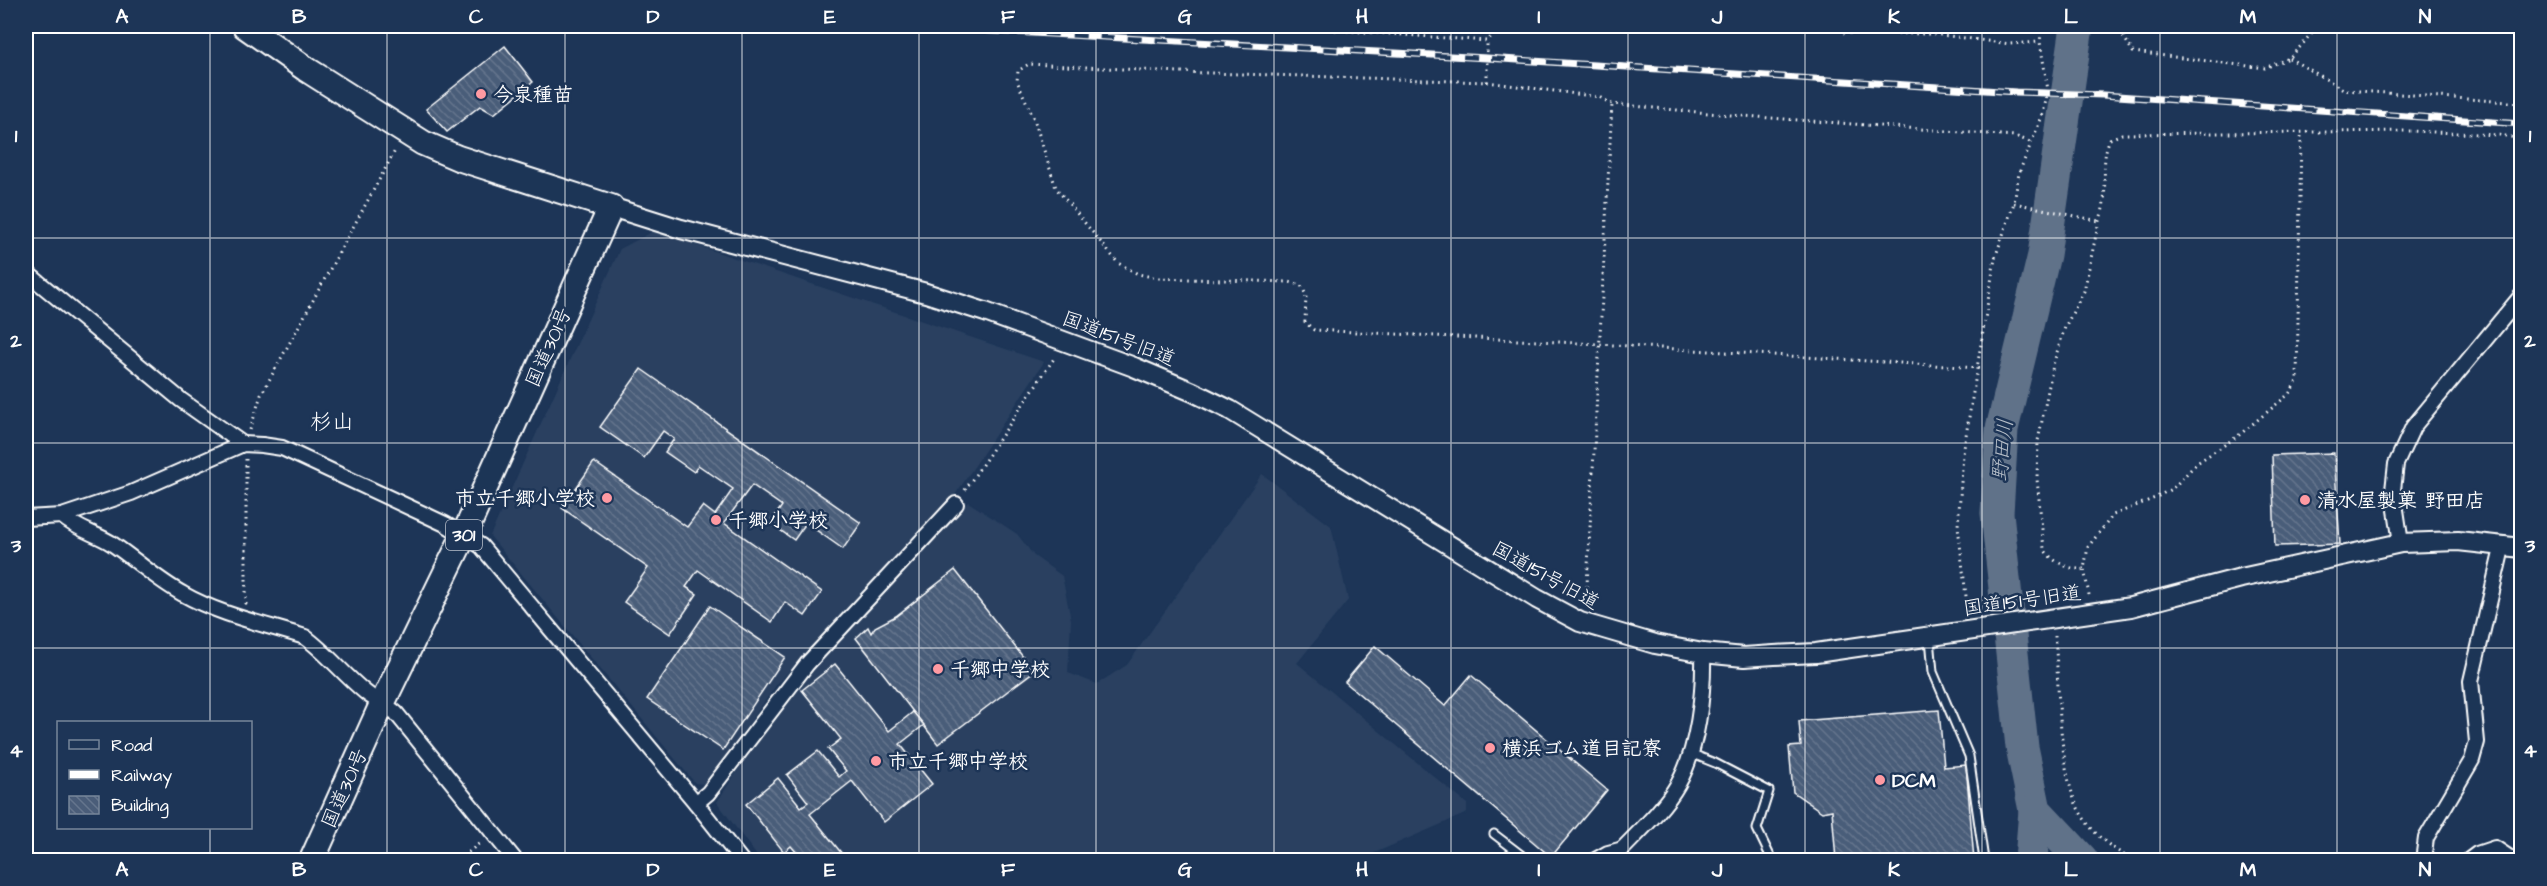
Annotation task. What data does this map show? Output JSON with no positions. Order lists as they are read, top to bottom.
{
  "streets": {
    "highway": ["国道301号", "301"],
    "street": ["国道151号旧道"]
  },
  "crossings": [
    ["国道151号旧道", "国道301号"]
  ],
  "districts": ["杉山"],
  "water": ["野田川"],
  "places": [
    "今泉種苗",
    "市立千郷小学校",
    "清水屋製菓 野田店",
    "千郷小学校",
    "千郷中学校",
    "横浜ゴム道目記寮",
    "市立千郷中学校",
    "DCM"
  ],
  "legend": ["Road", "Railway", "Building"],
  "grid": {
    "columns": [
      "A",
      "B",
      "C",
      "D",
      "E",
      "F",
      "G",
      "H",
      "I",
      "J",
      "K",
      "L",
      "M",
      "N"
    ],
    "rows": [
      "1",
      "2",
      "3",
      "4"
    ]
  }
}
